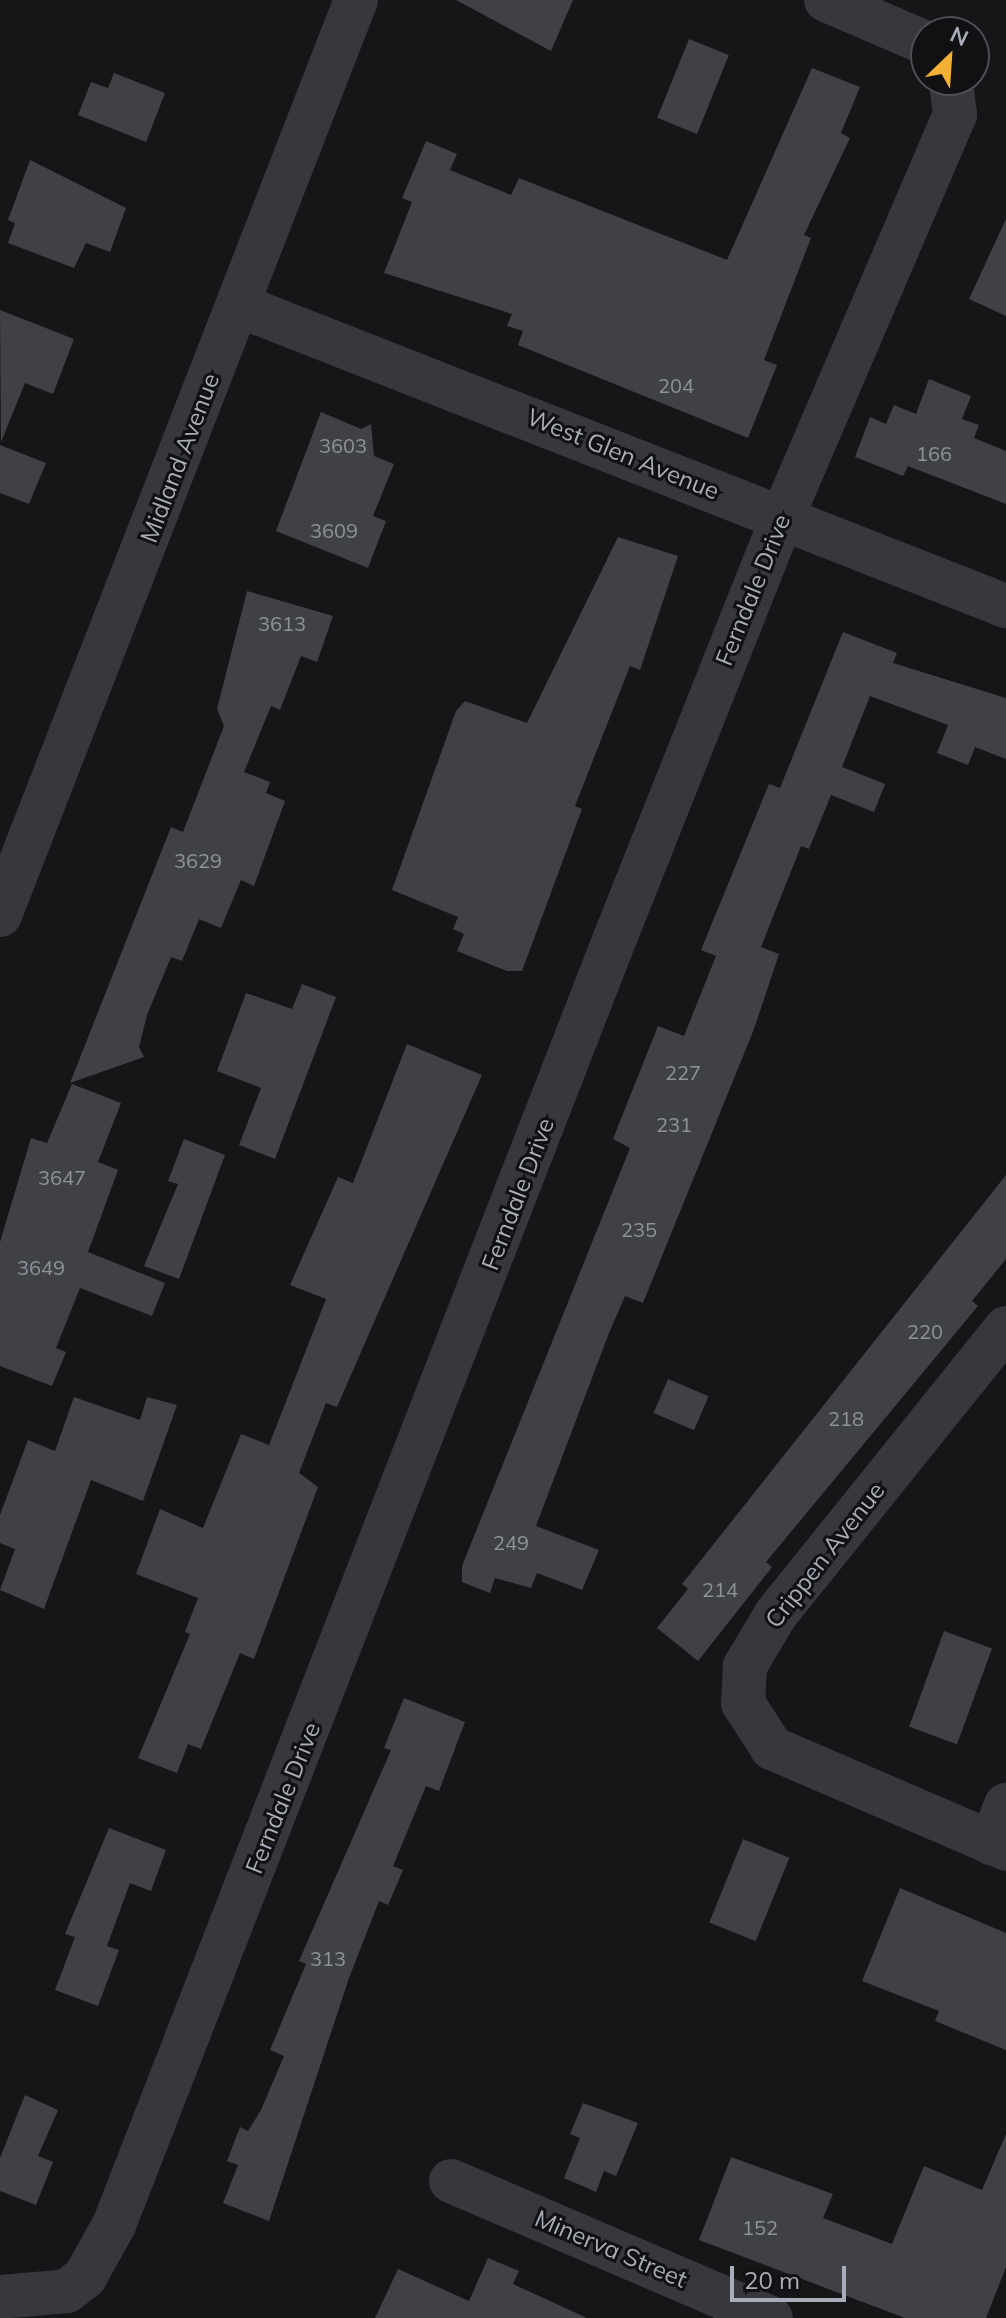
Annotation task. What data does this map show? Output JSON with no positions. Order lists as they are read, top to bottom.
{
  "streets": {
    "street": [
      "West Glen Avenue",
      "Midland Avenue",
      "Ferndale Drive",
      "Crippen Avenue",
      "Minerva Street"
    ]
  },
  "crossings": [
    ["West Glen Avenue", "Midland Avenue"],
    ["West Glen Avenue", "Ferndale Drive"]
  ],
  "house_numbers": [
    "204",
    "3603",
    "166",
    "3609",
    "3613",
    "3629",
    "227",
    "231",
    "3647",
    "235",
    "3649",
    "220",
    "218",
    "249",
    "214",
    "313",
    "152"
  ],
  "scale_bar": "20 m",
  "north": "top right"
}
